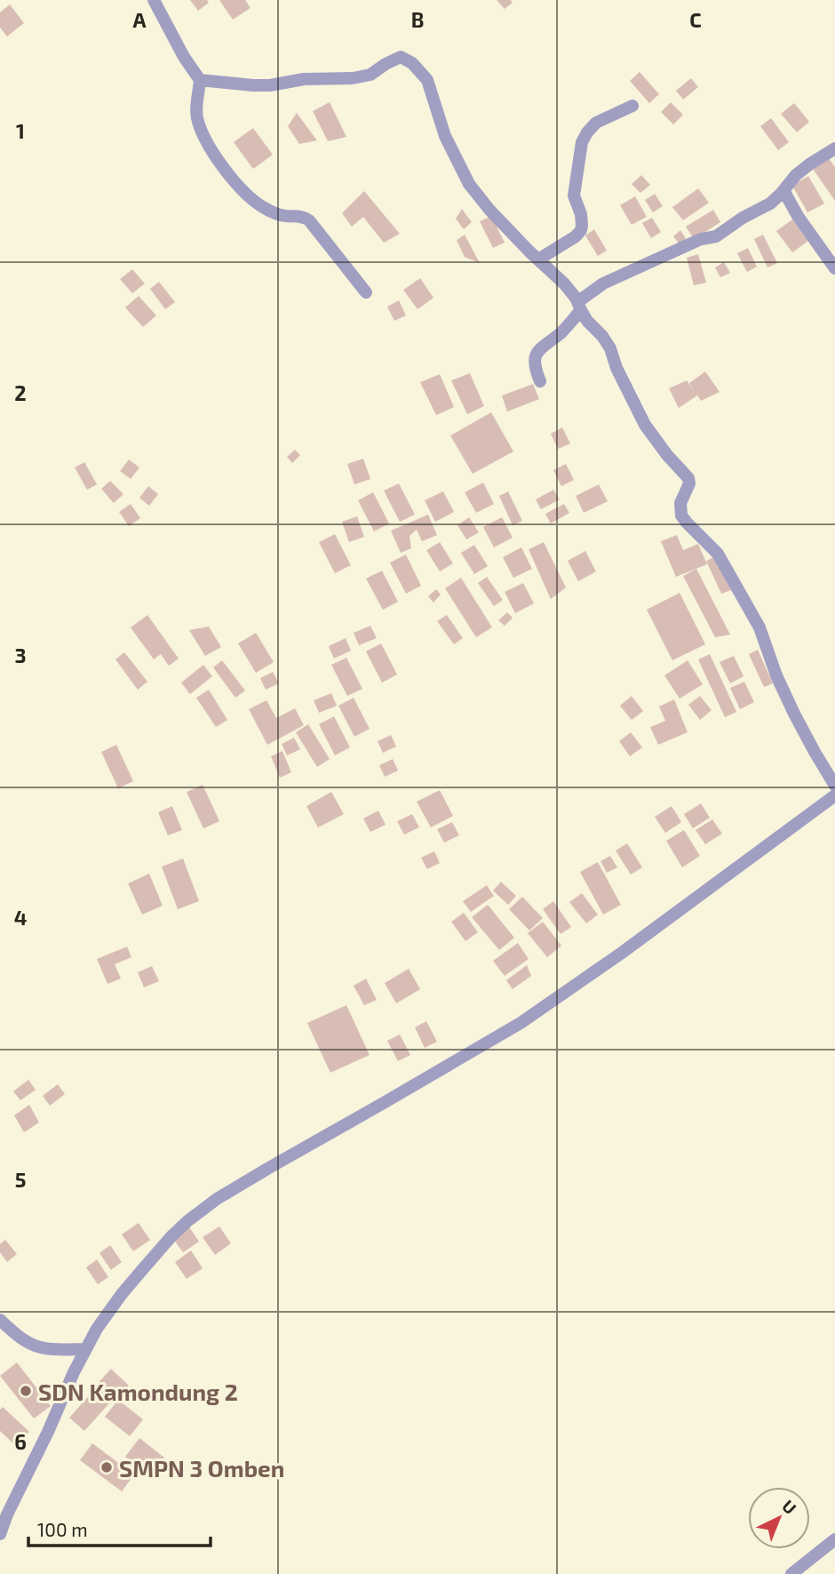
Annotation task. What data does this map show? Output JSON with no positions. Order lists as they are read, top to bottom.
{
  "places": ["SDN Kamondung 2", "SMPN 3 Omben"],
  "scale_bar": "100 m",
  "north": "top right",
  "grid": {
    "columns": ["A", "B", "C"],
    "rows": [
      "1",
      "2",
      "3",
      "4",
      "5",
      "6"
    ]
  }
}
